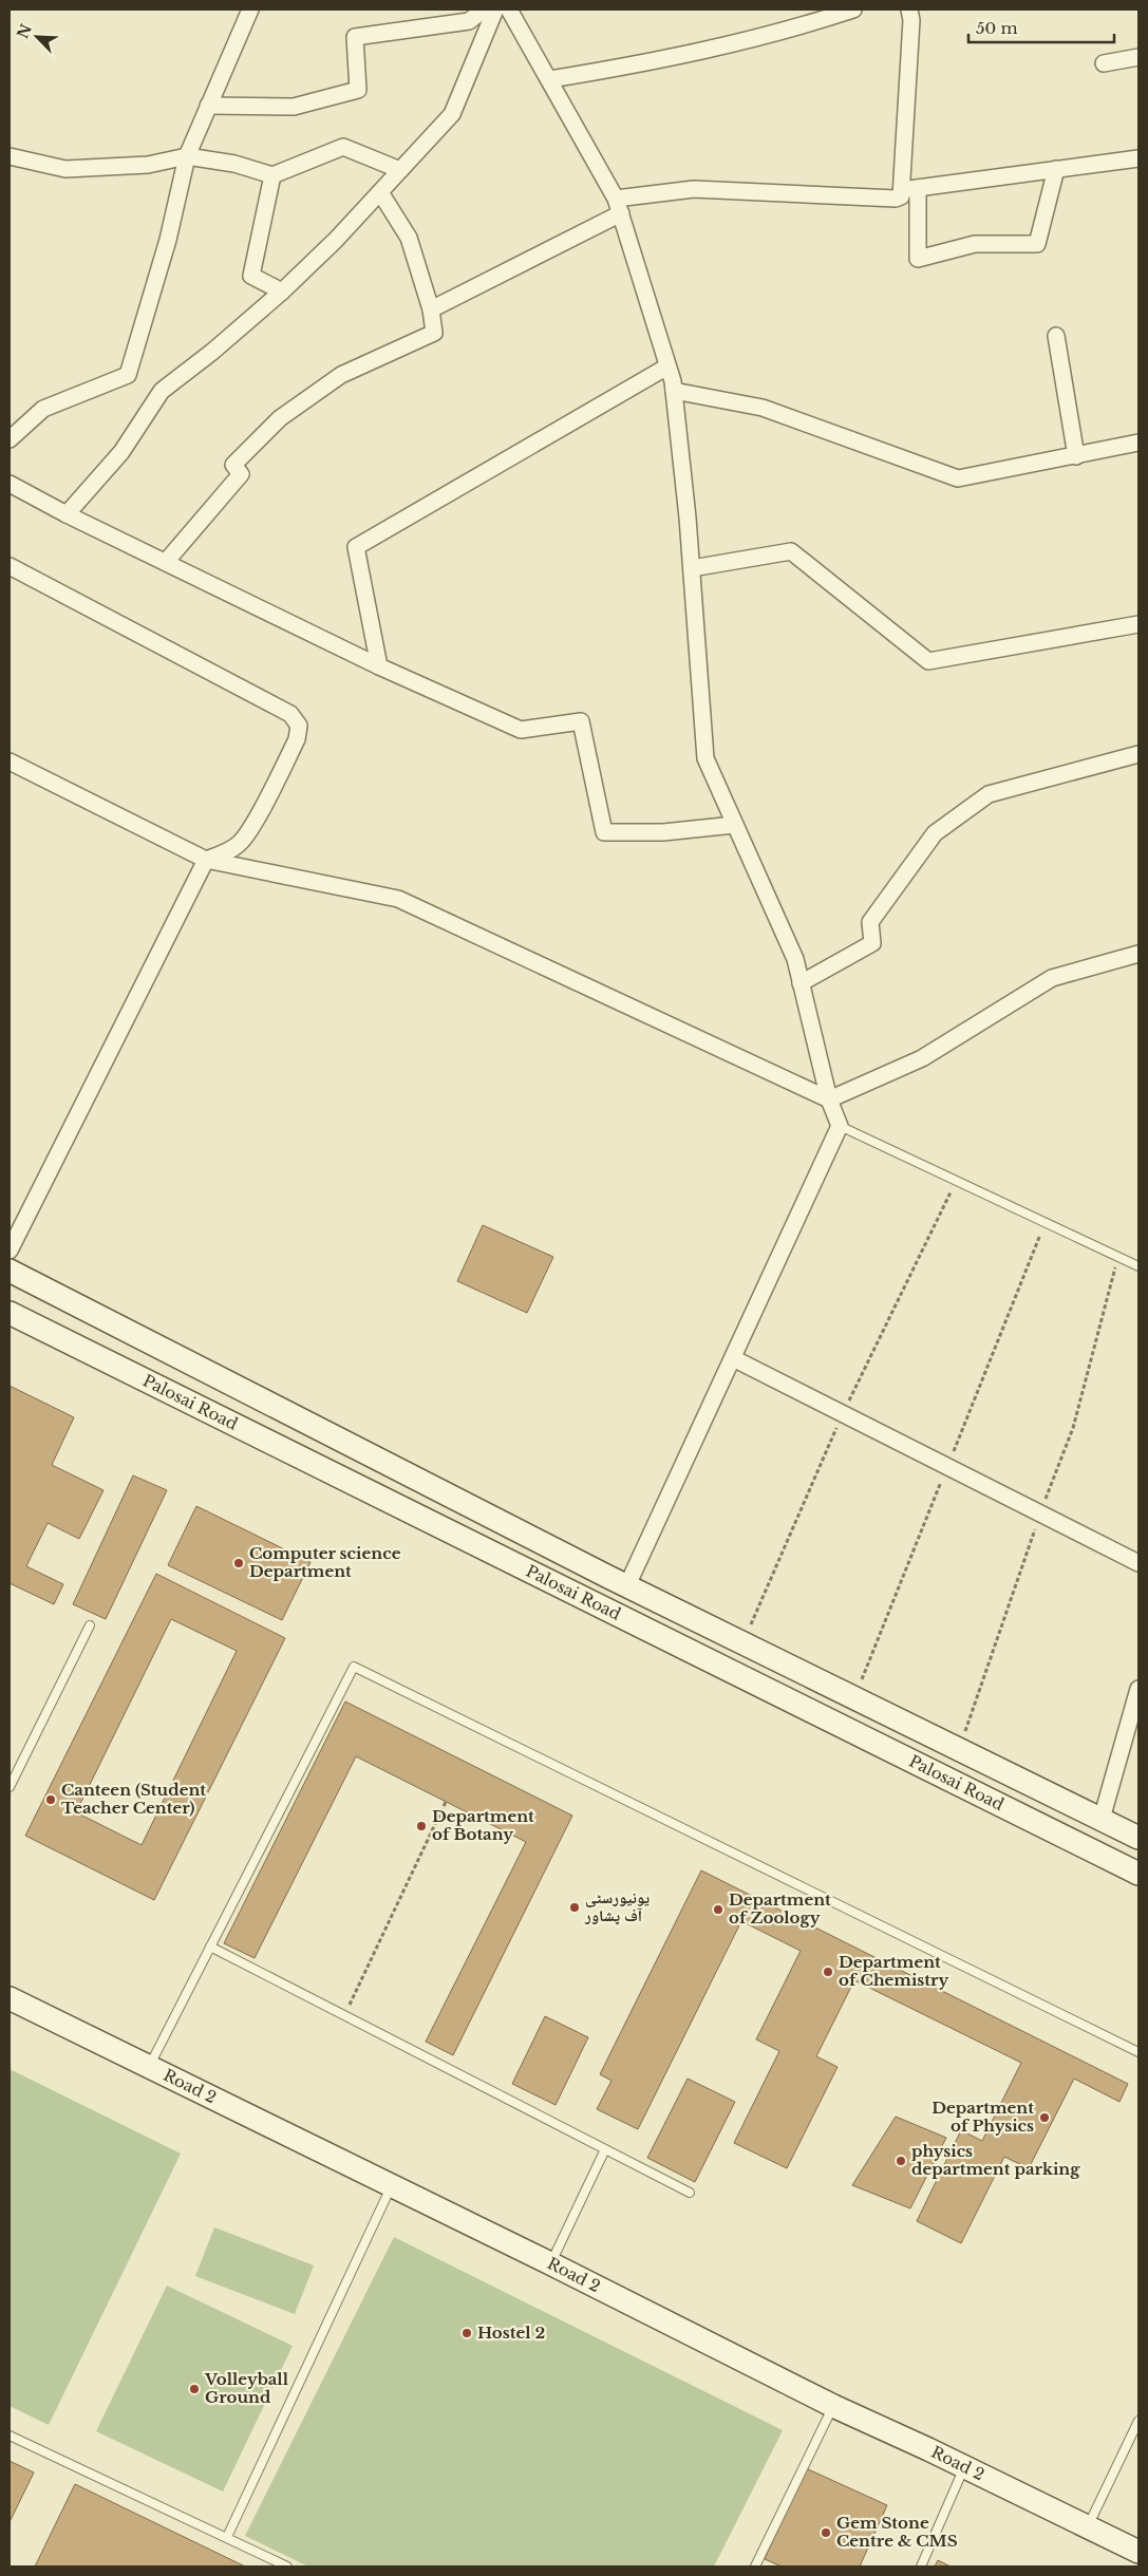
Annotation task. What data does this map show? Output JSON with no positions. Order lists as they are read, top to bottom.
{
  "streets": {
    "street": ["Palosai Road", "Road 2"]
  },
  "places": [
    "Computer science Department",
    "Canteen (Student Teacher Center)",
    "Department of Botany",
    "یونیورسٹی آف پشاور",
    "Department of Zoology",
    "Department of Chemistry",
    "Department of Physics",
    "physics department parking",
    "Hostel 2",
    "Volleyball Ground",
    "Gem Stone Centre & CMS"
  ],
  "scale_bar": "50 m",
  "north": "top left"
}
